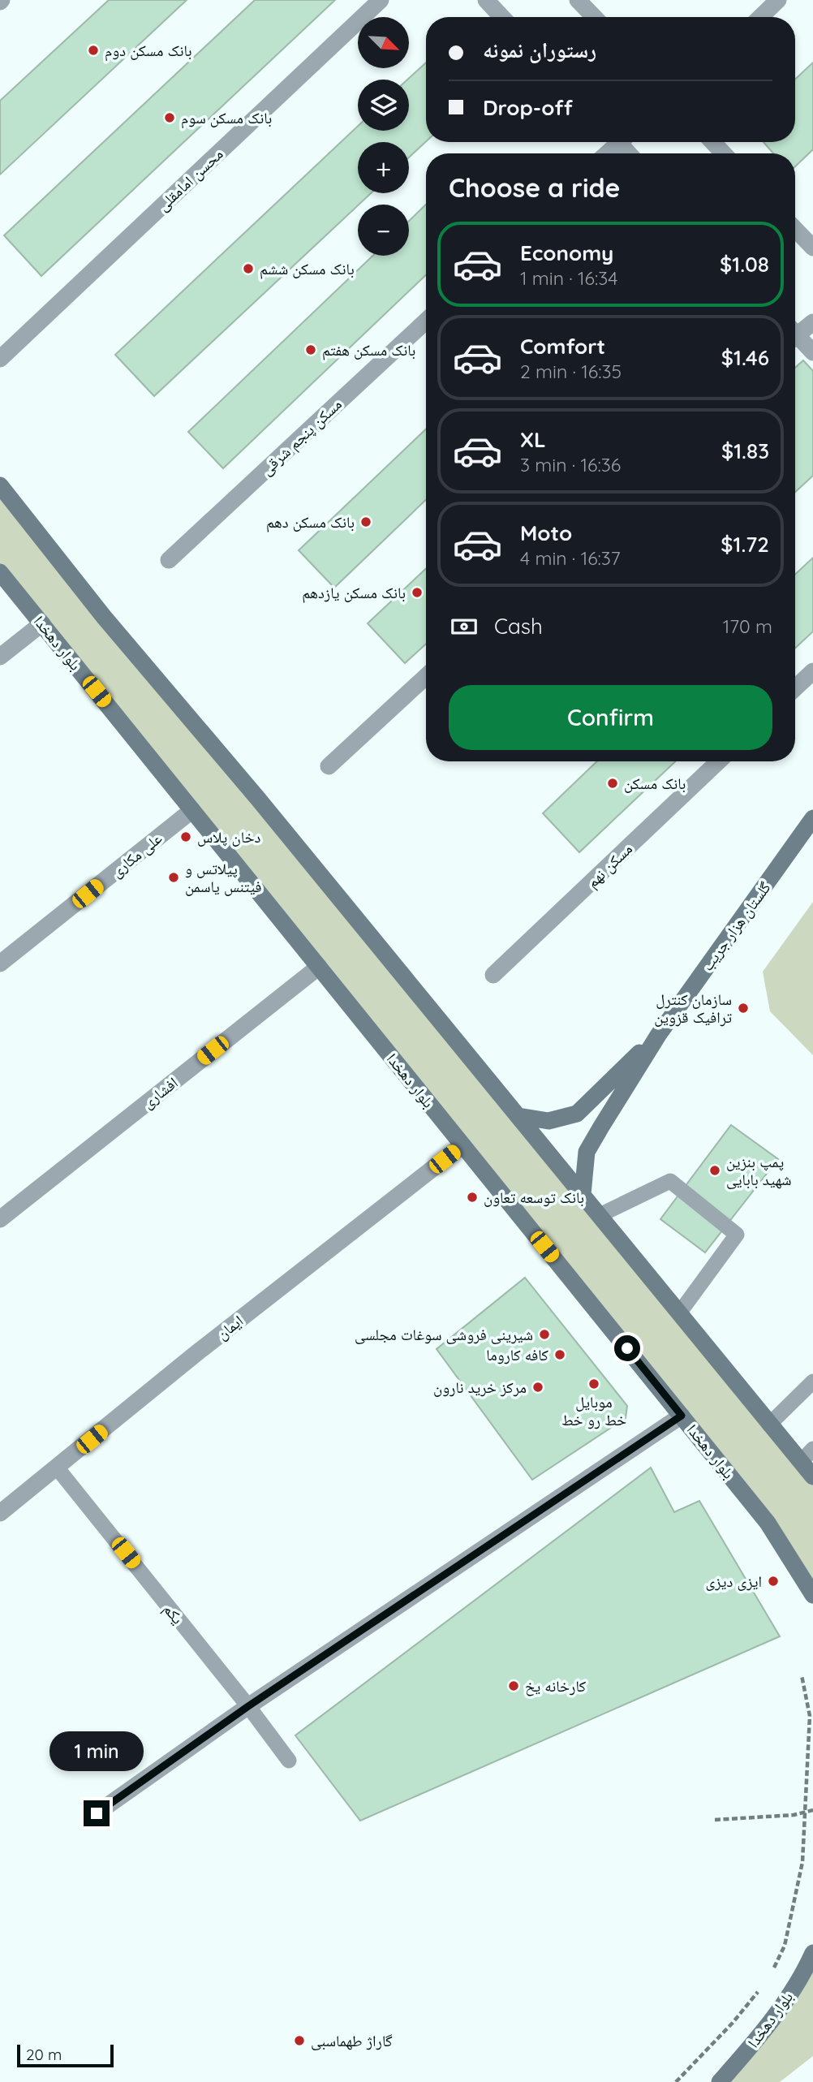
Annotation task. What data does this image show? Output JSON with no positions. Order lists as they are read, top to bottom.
{
  "streets": {
    "main road": ["بلوار دهخدا", "گلستان هزار جریب"],
    "street": [
      "محسن امامقلی",
      "مسکن پنجم شرقی",
      "علی مکاری",
      "مسکن نهم",
      "افشاری",
      "ایمان"
    ],
    "lane": ["یکم"]
  },
  "crossings": [
    ["بلوار دهخدا", "علی مکاری"],
    ["بلوار دهخدا", "افشاری"],
    ["بلوار دهخدا", "ایمان"],
    ["ایمان", "یکم"]
  ],
  "places": [
    "بانک مسکن دوم",
    "بانک مسکن سوم",
    "بانک مسکن ششم",
    "بانک مسکن هفتم",
    "بانک مسکن دهم",
    "بانک مسکن یازدهم",
    "بانک مسکن",
    "دخان پلاس",
    "پیلاتس و فیتنس یاسمن",
    "سازمان کنترل ترافیک قزوین",
    "پمپ بنزین شهید بابایی",
    "بانک توسعه تعاون",
    "شیرینی فروشی سوغات مجلسی",
    "کافه کاروما",
    "موبایل خط رو خط",
    "مرکز خرید نارون",
    "ایزی دیزی",
    "کارخانه یخ",
    "گاراژ طهماسبی"
  ],
  "scale_bar": "20 m",
  "north": "bottom right",
  "page": {
    "map_buttons": ["+", "−"],
    "banner": ["رستوران نمونه", "Drop-off"],
    "heading": "Choose a ride",
    "list": [
      {
        "name": "Economy",
        "note": "1 min · 16:34",
        "value": "$1.08"
      },
      {
        "name": "Comfort",
        "note": "2 min · 16:35",
        "value": "$1.46"
      },
      {
        "name": "XL",
        "note": "3 min · 16:36",
        "value": "$1.83"
      },
      {
        "name": "Moto",
        "note": "4 min · 16:37",
        "value": "$1.72"
      }
    ],
    "pay": ["Cash", "170 m"],
    "buttons": "Confirm",
    "bubble": "1 min",
    "scale": "20 m"
  }
}
